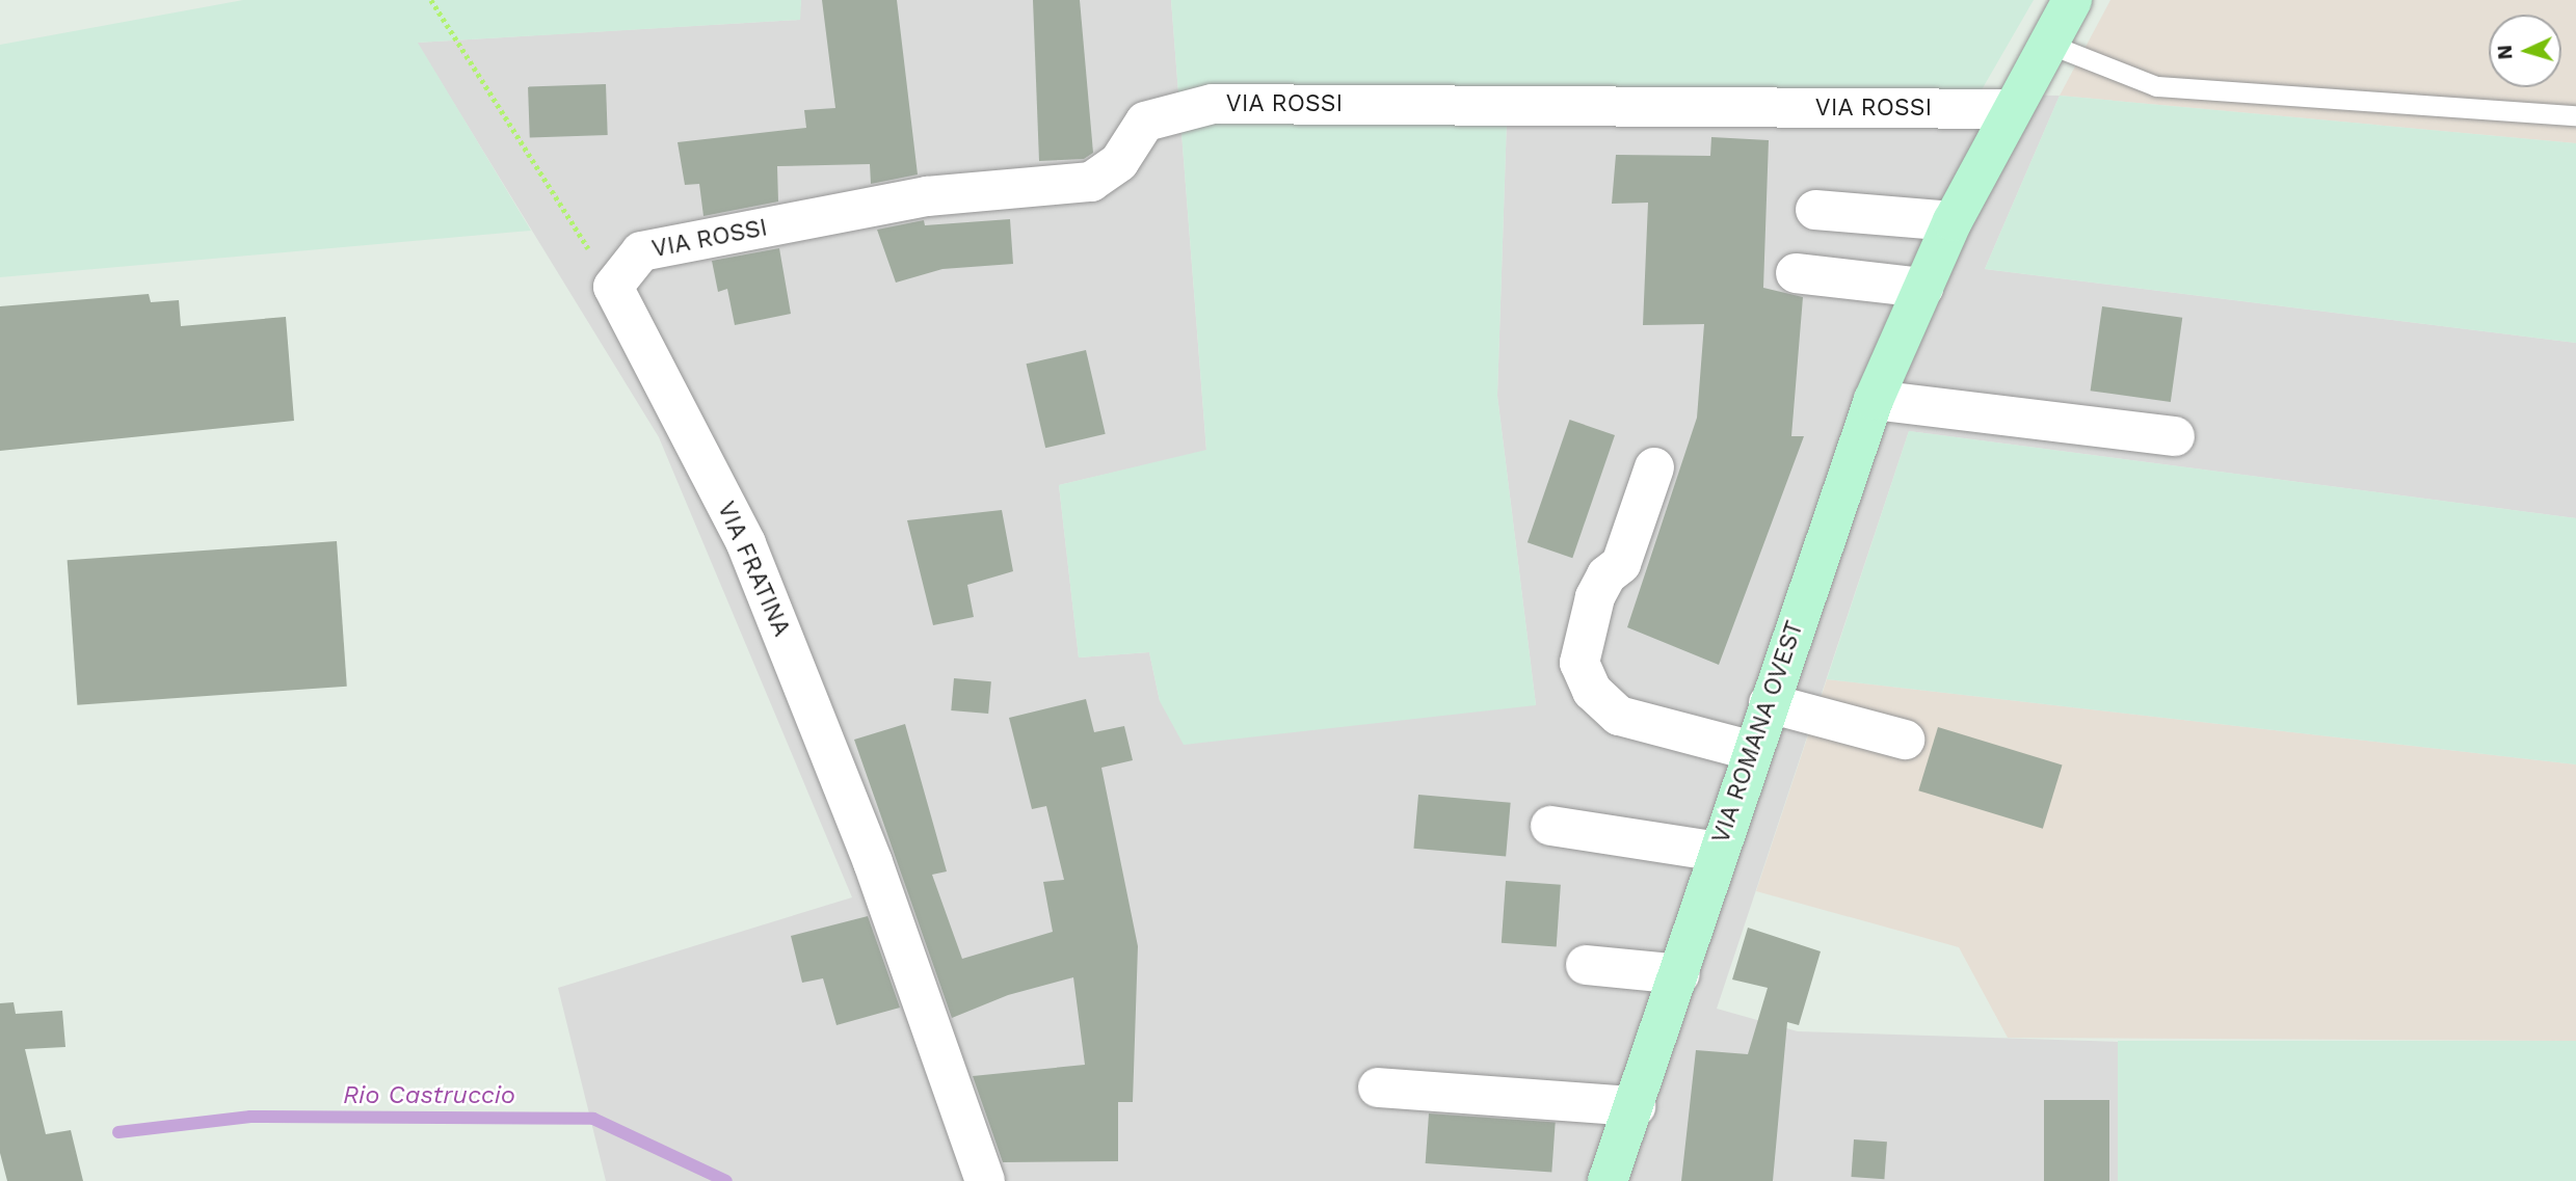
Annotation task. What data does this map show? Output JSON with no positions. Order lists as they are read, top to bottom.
{
  "streets": {
    "street": ["VIA ROSSI", "VIA FRATINA", "VIA ROMANA OVEST"]
  },
  "crossings": [
    ["VIA ROSSI", "VIA FRATINA"],
    ["VIA ROSSI", "VIA ROMANA OVEST"]
  ],
  "water": ["Rio Castruccio"],
  "north": "left"
}
